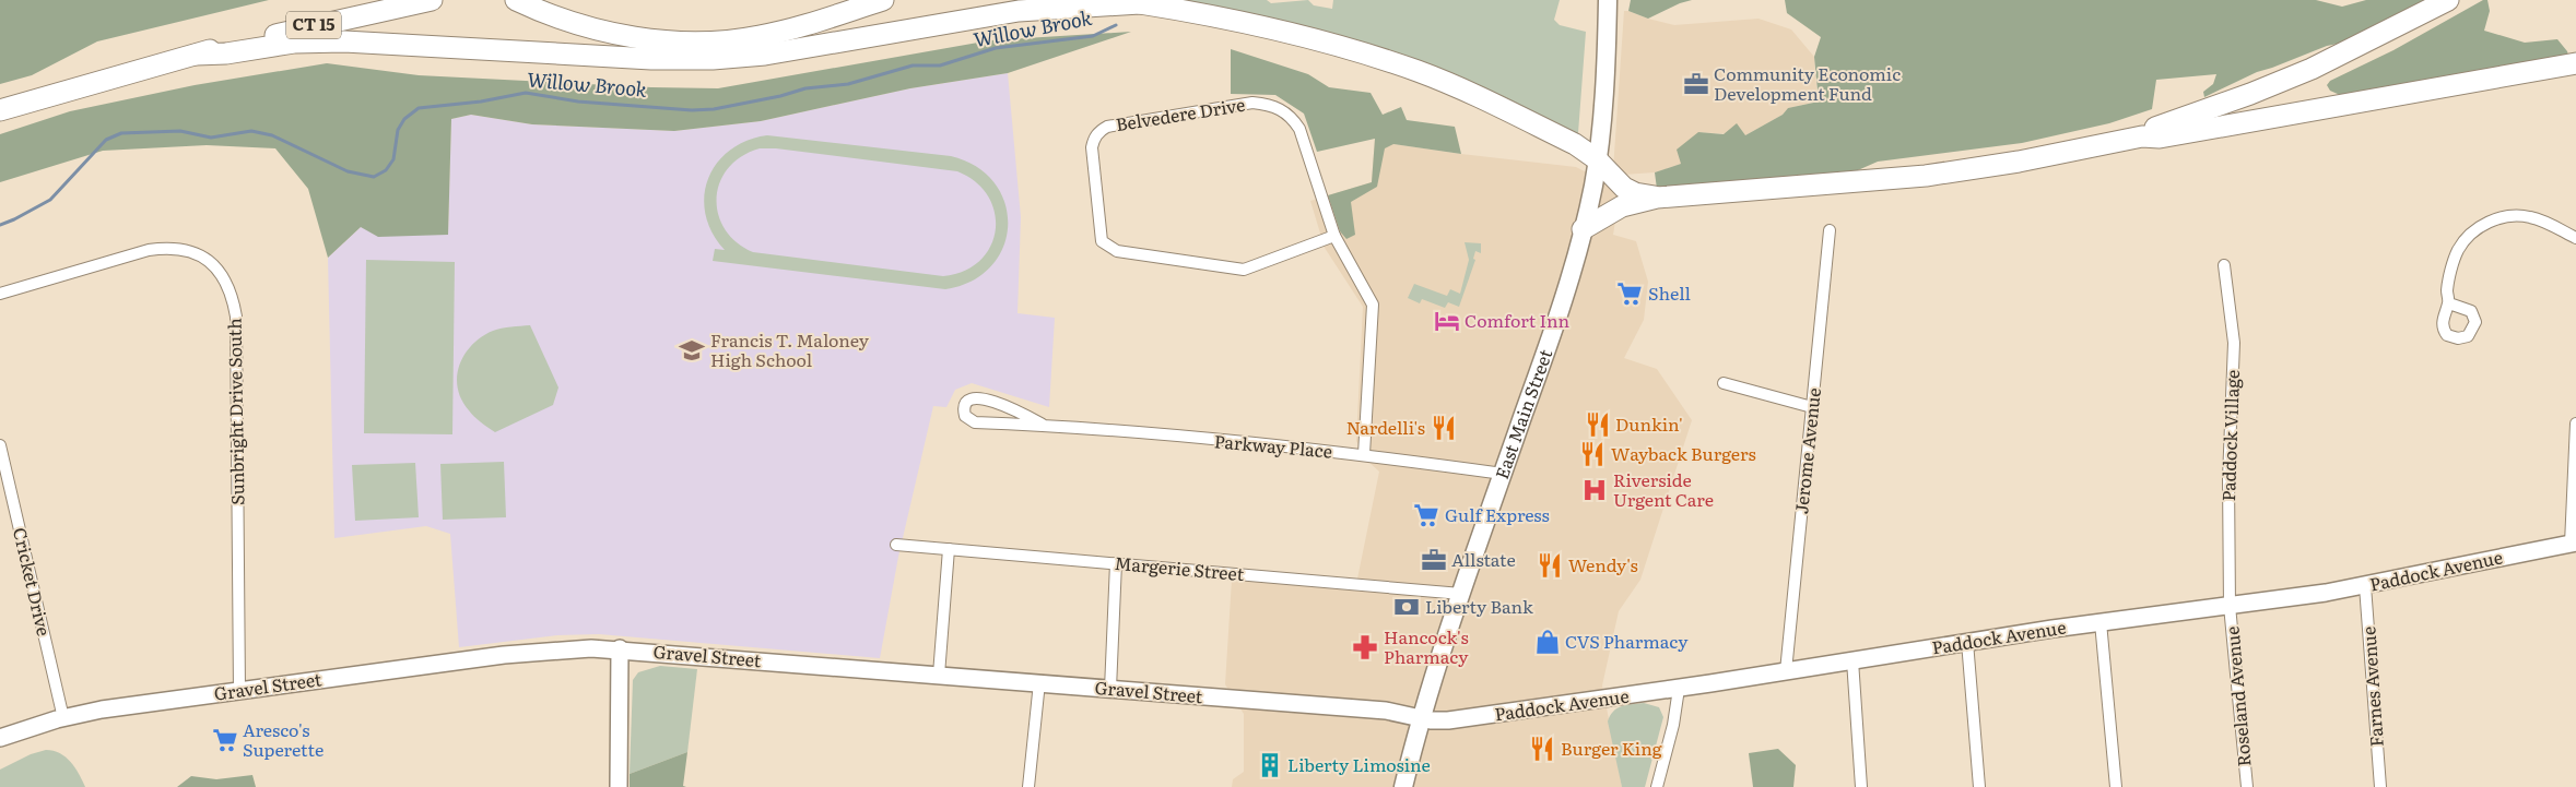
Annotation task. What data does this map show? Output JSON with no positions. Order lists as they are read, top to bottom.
{
  "streets": {
    "highway": ["CT 15"],
    "main road": ["East Main Street", "Paddock Avenue", "Gravel Street"],
    "street": [
      "Belvedere Drive",
      "Sunbright Drive South",
      "Paddock Village",
      "Parkway Place",
      "Jerome Avenue",
      "Margerie Street",
      "Cricket Drive",
      "Farnes Avenue",
      "Roseland Avenue"
    ]
  },
  "crossings": [
    ["Belvedere Drive", "Parkway Place"],
    ["Sunbright Drive South", "Gravel Street"],
    ["East Main Street", "Parkway Place"],
    ["East Main Street", "Margerie Street"],
    ["East Main Street", "Paddock Avenue"],
    ["East Main Street", "Gravel Street"],
    ["Paddock Village", "Paddock Avenue"],
    ["Paddock Village", "Roseland Avenue"],
    ["Jerome Avenue", "Paddock Avenue"],
    ["Paddock Avenue", "Gravel Street"],
    ["Paddock Avenue", "Farnes Avenue"],
    ["Paddock Avenue", "Roseland Avenue"],
    ["Cricket Drive", "Gravel Street"]
  ],
  "water": ["Willow Brook"],
  "places": {
    "office": ["Community Economic Development Fund", "Allstate"],
    "supermarket": ["Shell", "Gulf Express", "Aresco's Superette"],
    "hotel": ["Comfort Inn"],
    "school or university": ["Francis T. Maloney High School"],
    "restaurant": [
      "Dunkin'",
      "Nardelli's",
      "Wayback Burgers",
      "Wendy's",
      "Burger King"
    ],
    "hospital": ["Riverside Urgent Care"],
    "bank": ["Liberty Bank"],
    "shop": ["CVS Pharmacy"],
    "pharmacy": ["Hancock's Pharmacy"],
    "building": ["Liberty Limosine"]
  }
}
